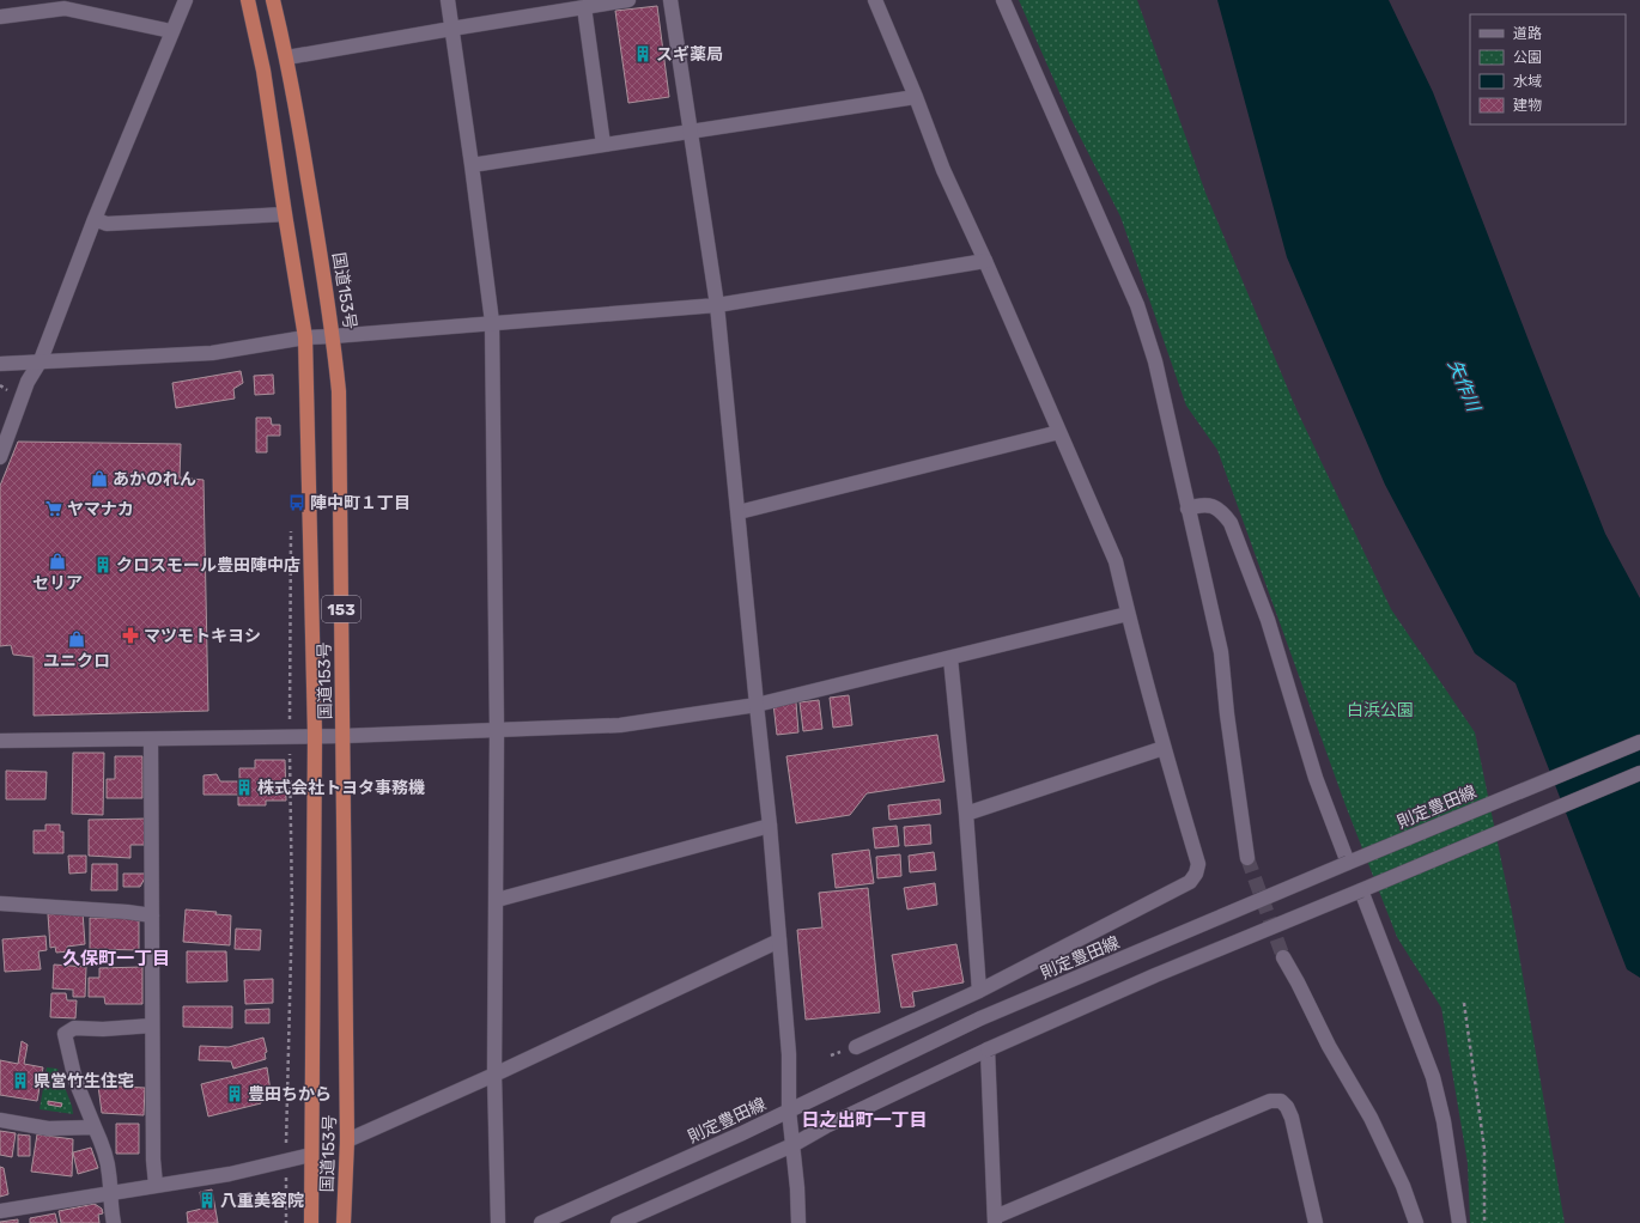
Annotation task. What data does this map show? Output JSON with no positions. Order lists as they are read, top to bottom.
{
  "streets": {
    "highway": ["国道153号", "153"],
    "street": ["則定豊田線"]
  },
  "districts": ["久保町一丁目", "日之出町一丁目"],
  "water": ["矢作川"],
  "parks": ["白浜公園"],
  "places": {
    "building": [
      "スギ薬局",
      "クロスモール豊田陣中店",
      "株式会社トヨタ事務機",
      "県営竹生住宅",
      "豊田ちから",
      "八重美容院"
    ],
    "shop": ["あかのれん", "セリア", "ユニクロ"],
    "bus stop": ["陣中町１丁目"],
    "supermarket": ["ヤマナカ"],
    "pharmacy": ["マツモトキヨシ"]
  },
  "legend": [
    "道路",
    "公園",
    "水域",
    "建物"
  ]
}
